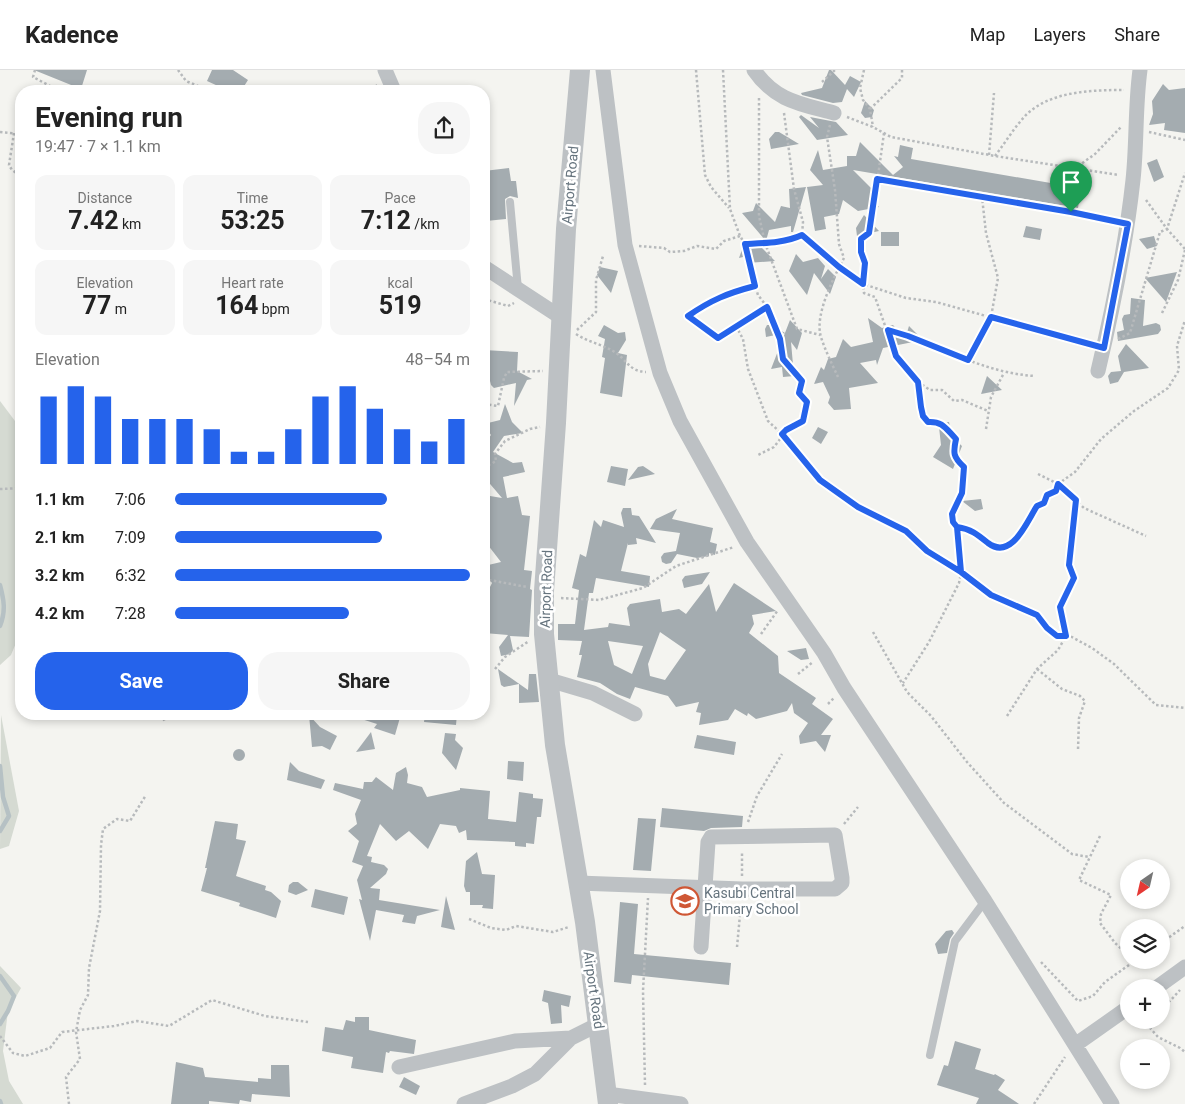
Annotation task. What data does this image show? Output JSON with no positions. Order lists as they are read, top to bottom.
{
  "streets": {
    "street": ["Airport Road"]
  },
  "places": {
    "school or university": ["Kasubi Central Primary School"]
  },
  "north": "bottom left",
  "page": {
    "header": "Kadence",
    "nav": ["Map", "Layers", "Share"],
    "heading": ["Evening run", "19:47 · 7 × 1.1 km"],
    "stats": [
      ["Distance", "7.42 km"],
      ["Time", "53:25"],
      ["Pace", "7:12 /km"],
      ["Elevation", "77 m"],
      ["Heart rate", "164 bpm"],
      ["kcal", "519"]
    ],
    "chart": ["Elevation", "48–54 m"],
    "list": [
      {
        "name": "1.1 km",
        "note": "7:06"
      },
      {
        "name": "2.1 km",
        "note": "7:09"
      },
      {
        "name": "3.2 km",
        "note": "6:32"
      },
      {
        "name": "4.2 km",
        "note": "7:28"
      }
    ],
    "buttons": ["Save", "Share"],
    "map_buttons": ["+", "−"]
  }
}
